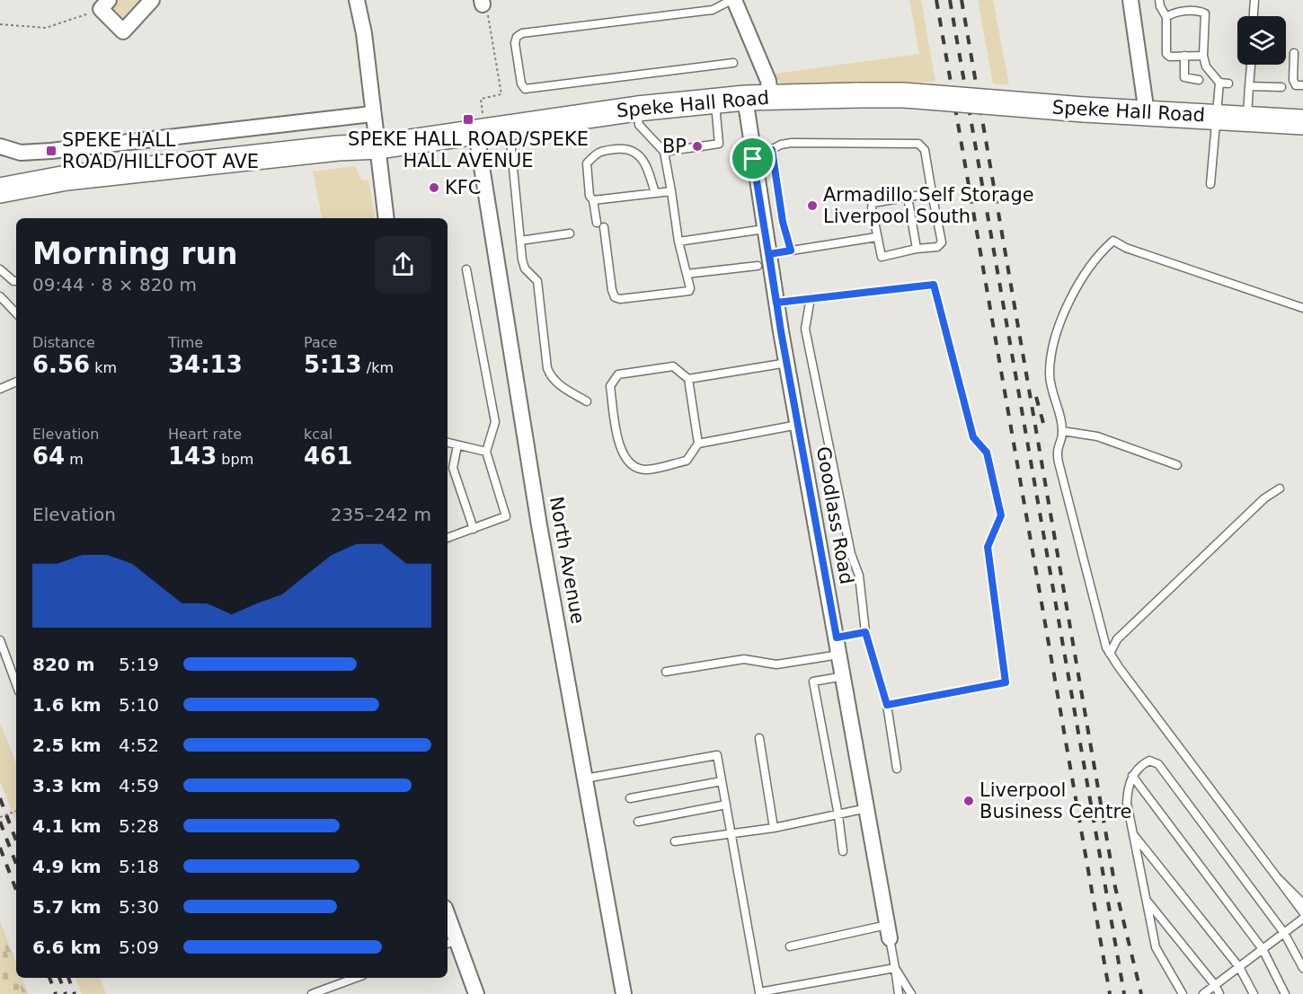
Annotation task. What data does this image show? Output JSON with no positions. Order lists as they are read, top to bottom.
{
  "streets": {
    "highway": ["Speke Hall Road"],
    "street": ["Goodlass Road", "North Avenue"]
  },
  "crossings": [
    ["Speke Hall Road", "Goodlass Road"],
    ["Speke Hall Road", "North Avenue"]
  ],
  "places": {
    "transit": ["SPEKE HALL ROAD/SPEKE HALL AVENUE", "SPEKE HALL ROAD/HILLFOOT AVE"],
    "other": [
      "BP",
      "KFC",
      "Armadillo Self Storage Liverpool South",
      "Liverpool Business Centre"
    ]
  },
  "page": {
    "heading": ["Morning run", "09:44 · 8 × 820 m"],
    "stats": [
      ["Distance", "6.56 km"],
      ["Time", "34:13"],
      ["Pace", "5:13 /km"],
      ["Elevation", "64 m"],
      ["Heart rate", "143 bpm"],
      ["kcal", "461"]
    ],
    "chart": ["Elevation", "235–242 m"],
    "list": [
      {
        "name": "820 m",
        "note": "5:19"
      },
      {
        "name": "1.6 km",
        "note": "5:10"
      },
      {
        "name": "2.5 km",
        "note": "4:52"
      },
      {
        "name": "3.3 km",
        "note": "4:59"
      },
      {
        "name": "4.1 km",
        "note": "5:28"
      },
      {
        "name": "4.9 km",
        "note": "5:18"
      },
      {
        "name": "5.7 km",
        "note": "5:30"
      },
      {
        "name": "6.6 km",
        "note": "5:09"
      }
    ]
  }
}
